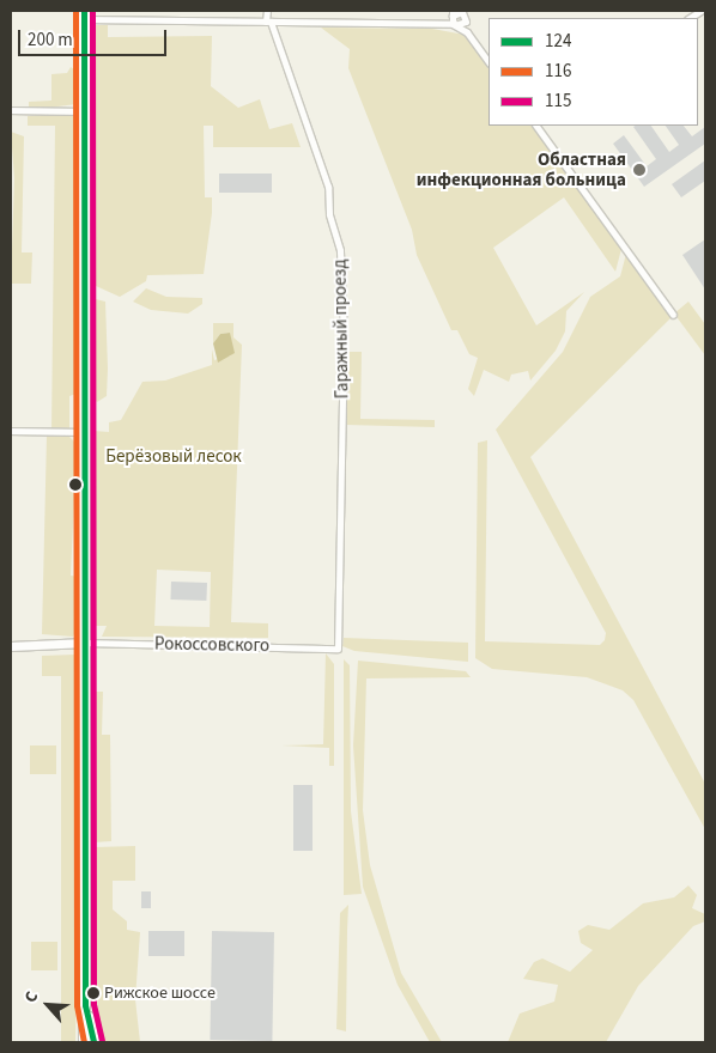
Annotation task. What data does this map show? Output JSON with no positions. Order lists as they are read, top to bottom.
{
  "streets": {
    "street": ["Гаражный проезд", "Рокоссовского"]
  },
  "crossings": [
    ["Гаражный проезд", "Рокоссовского"]
  ],
  "parks": ["Берёзовый лесок"],
  "places": ["Областная инфекционная больница", "Рижское шоссе"],
  "lines": ["transit line 124", "transit line 116", "transit line 115"],
  "legend": ["124", "116", "115"],
  "scale_bar": "200 m",
  "north": "top left"
}
